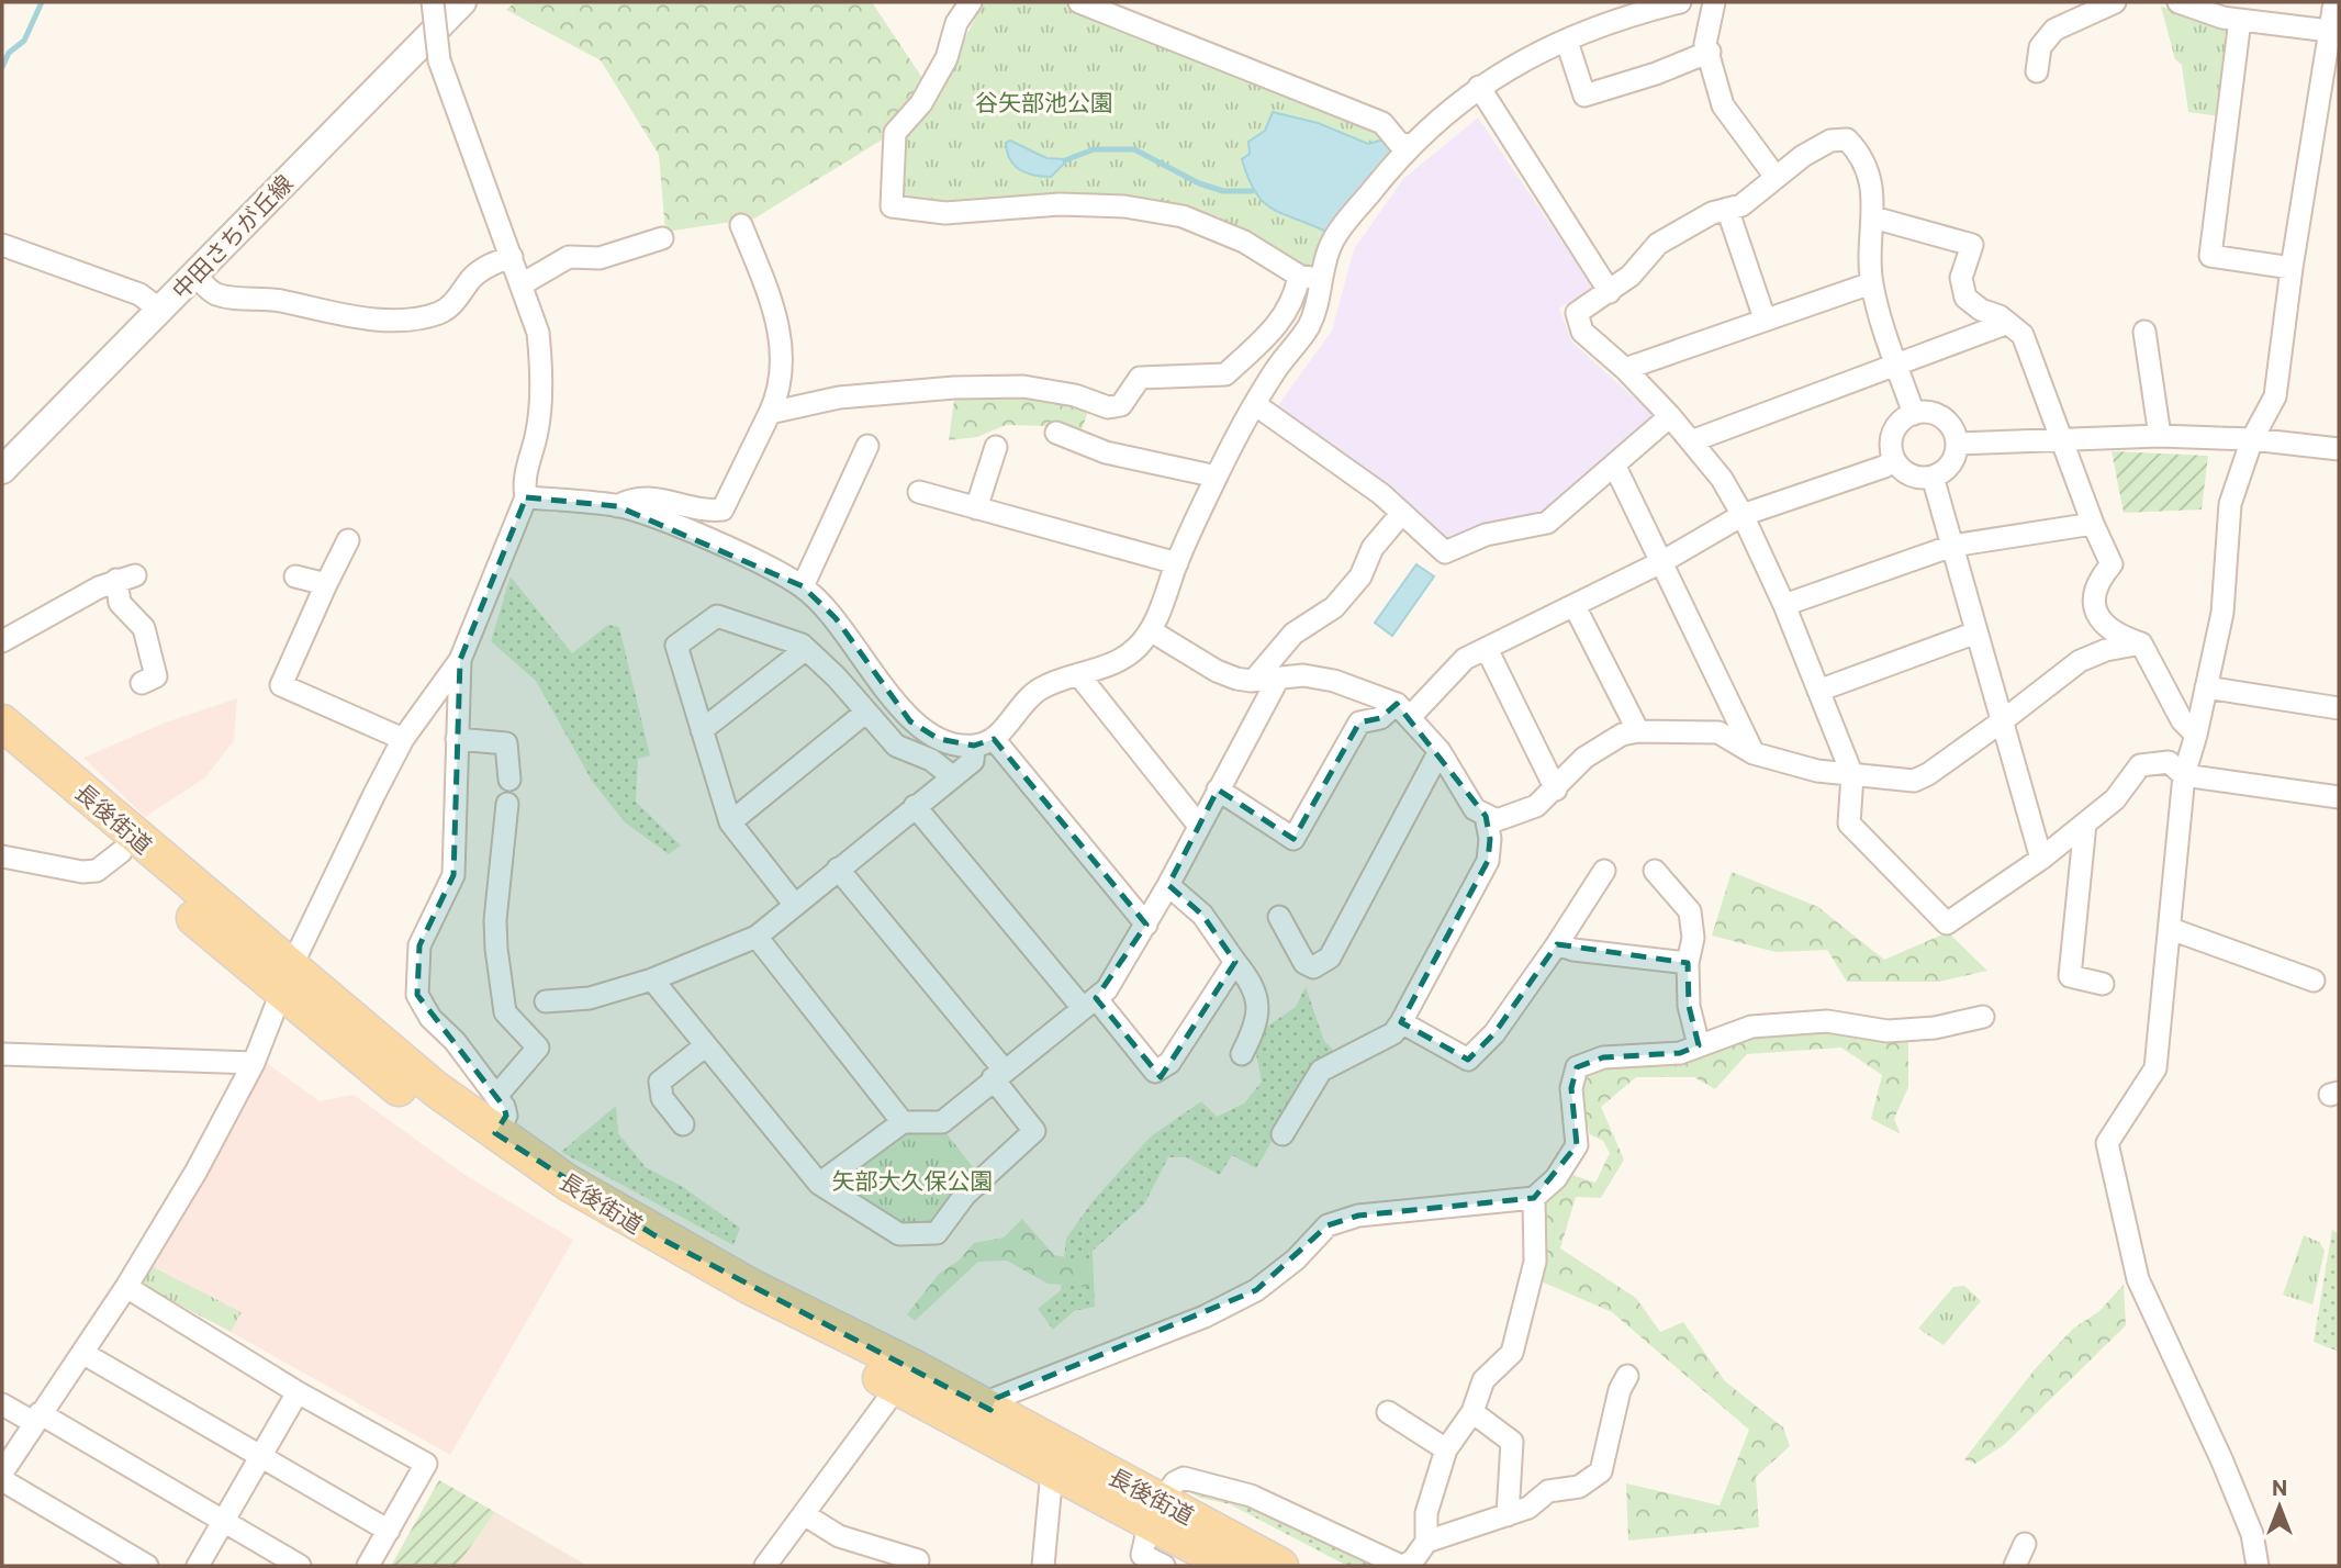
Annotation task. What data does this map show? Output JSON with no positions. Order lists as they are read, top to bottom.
{
  "streets": {
    "main road": ["長後街道"],
    "street": ["中田さちが丘線"]
  },
  "parks": ["谷矢部池公園", "矢部大久保公園"],
  "north": "top"
}
